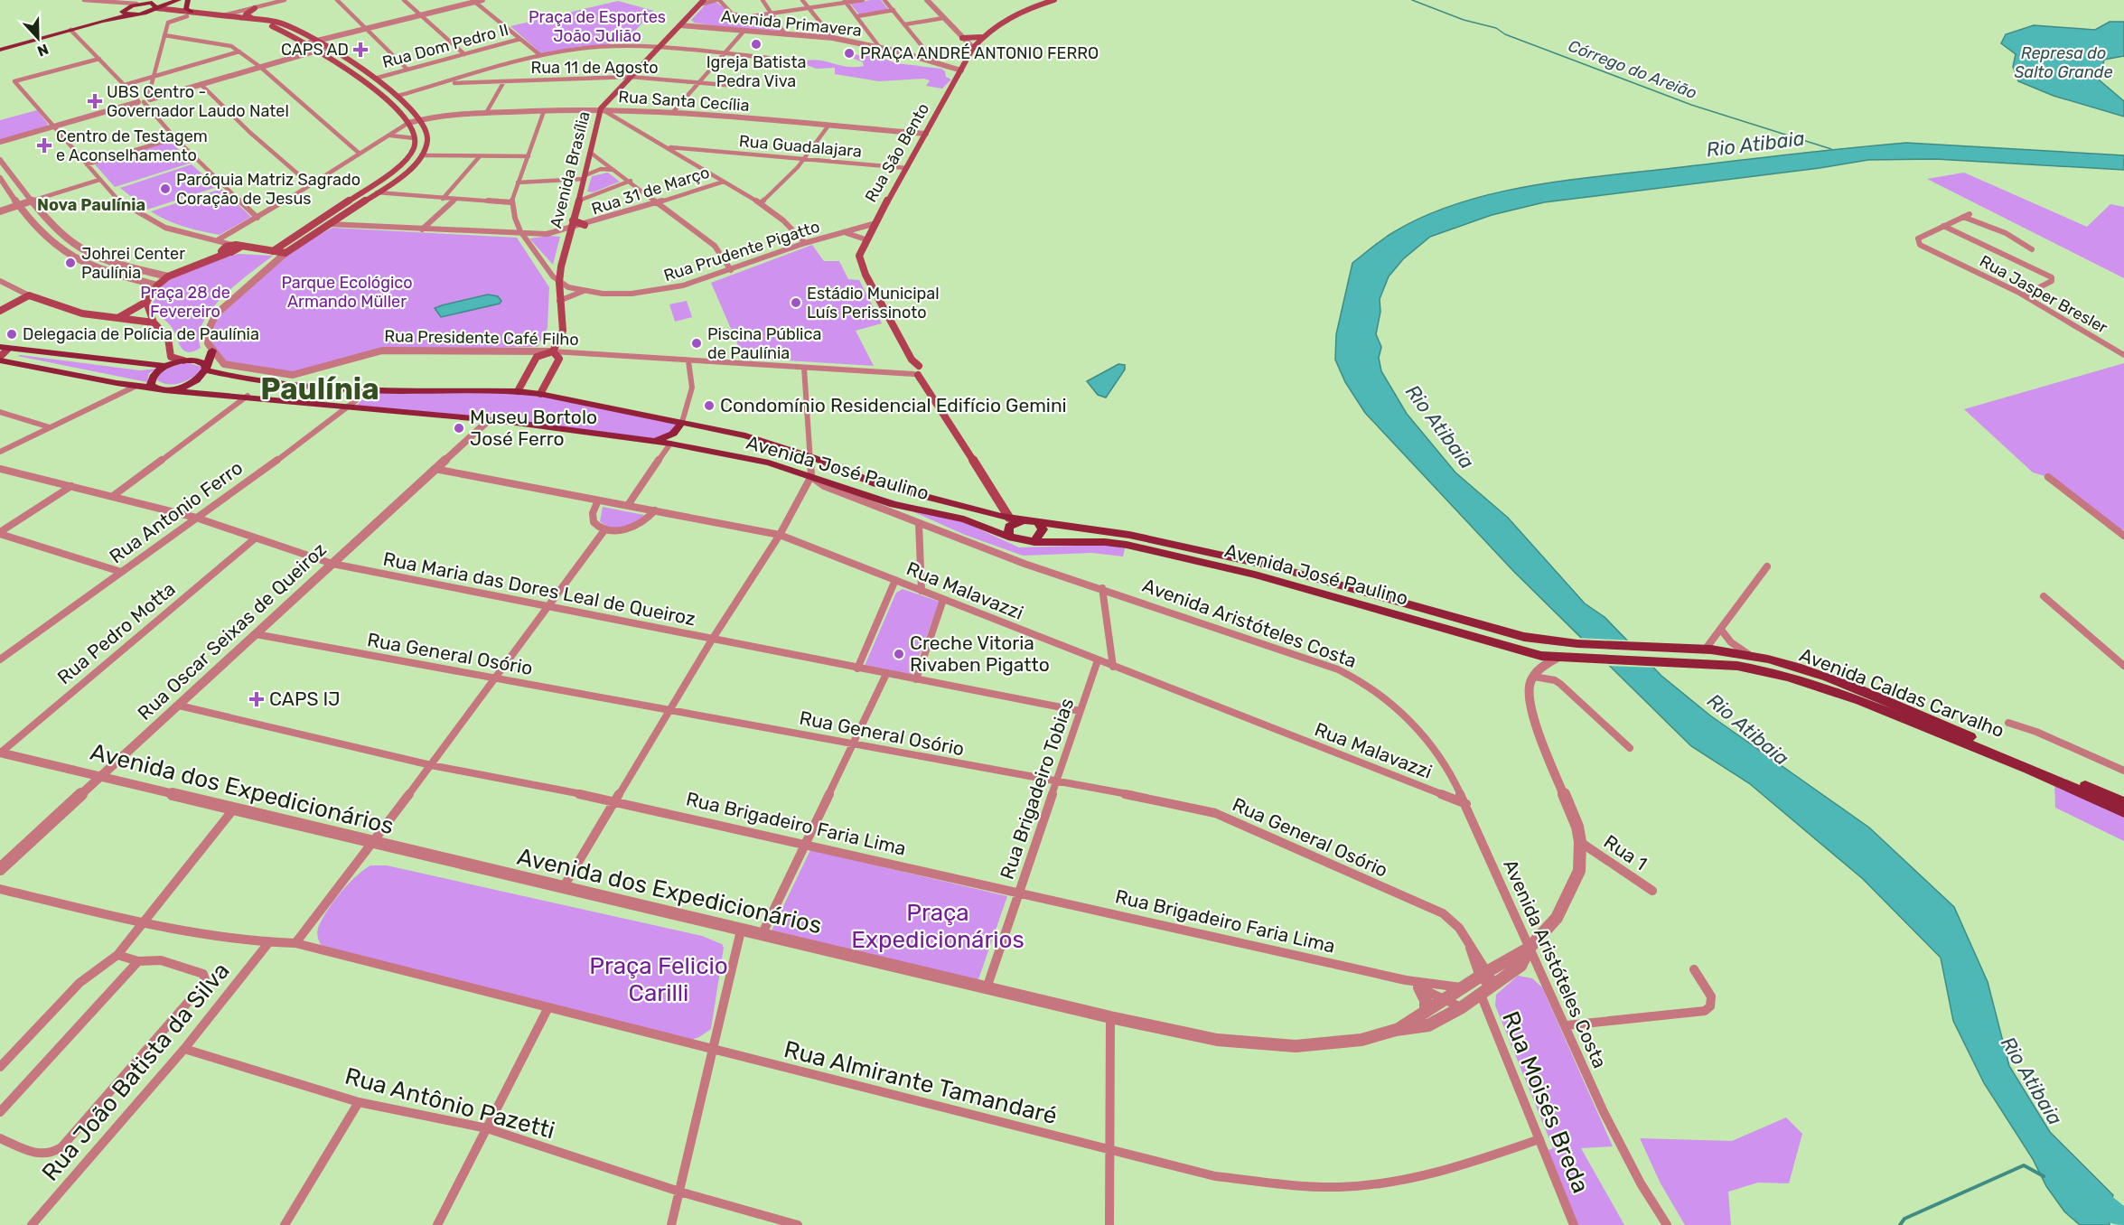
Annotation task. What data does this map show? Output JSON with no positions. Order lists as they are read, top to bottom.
{
  "streets": {
    "main road": [
      "Rua São Bento",
      "Avenida Brasília",
      "Avenida José Paulino",
      "Avenida Caldas Carvalho"
    ],
    "street": [
      "Avenida Primavera",
      "Rua Dom Pedro II",
      "Rua 11 de Agosto",
      "Rua Santa Cecília",
      "Rua Guadalajara",
      "Rua 31 de Março",
      "Rua Prudente Pigatto",
      "Rua Jasper Bresler",
      "Rua Presidente Café Filho",
      "Rua Antonio Ferro",
      "Rua Maria das Dores Leal de Queiroz",
      "Rua Malavazzi",
      "Avenida Aristóteles Costa",
      "Rua Oscar Seixas de Queiroz",
      "Rua Pedro Motta",
      "Rua General Osório",
      "Avenida dos Expedicionários",
      "Rua Brigadeiro Tobias",
      "Rua Brigadeiro Faria Lima",
      "Rua 1",
      "Rua João Batista da Silva",
      "Rua Almirante Tamandaré",
      "Rua Moisés Breda",
      "Rua Antônio Pazetti"
    ]
  },
  "crossings": [
    ["Avenida Primavera", "Rua São Bento"],
    ["Avenida Primavera", "Avenida Brasília"],
    ["Rua 11 de Agosto", "Avenida Brasília"],
    ["Rua Santa Cecília", "Rua São Bento"],
    ["Rua Santa Cecília", "Avenida Brasília"],
    ["Rua Guadalajara", "Rua São Bento"],
    ["Rua São Bento", "Rua Prudente Pigatto"],
    ["Rua São Bento", "Rua Presidente Café Filho"],
    ["Rua São Bento", "Avenida José Paulino"],
    ["Avenida Brasília", "Rua 31 de Março"],
    ["Avenida Brasília", "Rua Prudente Pigatto"],
    ["Avenida Brasília", "Rua Presidente Café Filho"],
    ["Avenida Brasília", "Avenida José Paulino"],
    ["Avenida José Paulino", "Rua Antonio Ferro"],
    ["Avenida José Paulino", "Avenida Aristóteles Costa"],
    ["Avenida José Paulino", "Rua Oscar Seixas de Queiroz"],
    ["Avenida José Paulino", "Avenida Caldas Carvalho"],
    ["Rua Antonio Ferro", "Rua Maria das Dores Leal de Queiroz"],
    ["Rua Maria das Dores Leal de Queiroz", "Rua Oscar Seixas de Queiroz"],
    ["Rua Maria das Dores Leal de Queiroz", "Rua Pedro Motta"],
    ["Rua Maria das Dores Leal de Queiroz", "Rua Brigadeiro Tobias"],
    ["Rua Malavazzi", "Avenida Aristóteles Costa"],
    ["Rua Malavazzi", "Rua Oscar Seixas de Queiroz"],
    ["Rua Malavazzi", "Rua Brigadeiro Tobias"],
    ["Avenida Aristóteles Costa", "Avenida dos Expedicionários"],
    ["Rua Oscar Seixas de Queiroz", "Rua General Osório"],
    ["Rua Oscar Seixas de Queiroz", "Avenida dos Expedicionários"],
    ["Rua Oscar Seixas de Queiroz", "Rua Brigadeiro Faria Lima"],
    ["Rua Pedro Motta", "Avenida dos Expedicionários"],
    ["Rua General Osório", "Avenida dos Expedicionários"],
    ["Rua General Osório", "Rua Brigadeiro Tobias"],
    ["Rua General Osório", "Rua Moisés Breda"],
    ["Avenida dos Expedicionários", "Rua Brigadeiro Tobias"],
    ["Avenida dos Expedicionários", "Rua Brigadeiro Faria Lima"],
    ["Avenida dos Expedicionários", "Rua Moisés Breda"],
    ["Rua Brigadeiro Tobias", "Rua Brigadeiro Faria Lima"],
    ["Rua João Batista da Silva", "Rua Almirante Tamandaré"],
    ["Rua João Batista da Silva", "Rua Antônio Pazetti"],
    ["Rua Almirante Tamandaré", "Rua Moisés Breda"]
  ],
  "districts": ["Nova Paulínia", "Paulínia"],
  "water": ["Represa do Salto Grande", "Córrego do Areião", "Rio Atibaia"],
  "parks": [
    "Praça de Esportes João Julião",
    "Parque Ecológico Armando Müller",
    "Praça 28 de Fevereiro",
    "Praça Expedicionários",
    "Praça Felicio Carilli"
  ],
  "places": {
    "other": [
      "Igreja Batista Pedra Viva",
      "PRAÇA ANDRÉ ANTONIO FERRO",
      "Paróquia Matriz Sagrado Coração de Jesus",
      "Johrei Center Paulínia",
      "Estádio Municipal Luís Perissinoto",
      "Delegacia de Polícia de Paulínia",
      "Piscina Pública de Paulínia",
      "Condomínio Residencial Edifício Gemini",
      "Museu Bortolo José Ferro",
      "Creche Vitoria Rivaben Pigatto"
    ],
    "health": [
      "CAPS AD",
      "UBS Centro - Governador Laudo Natel",
      "Centro de Testagem e Aconselhamento",
      "CAPS IJ"
    ]
  },
  "north": "bottom"
}
